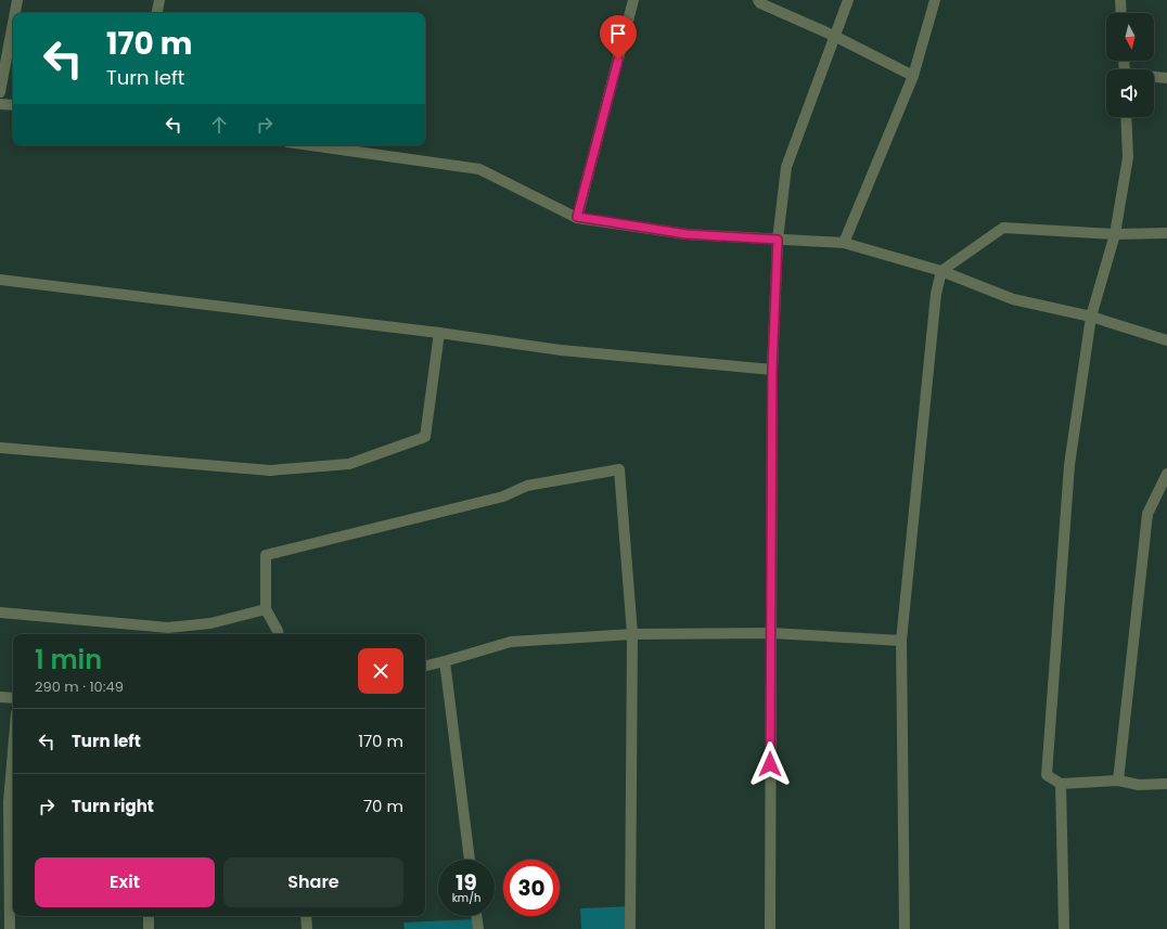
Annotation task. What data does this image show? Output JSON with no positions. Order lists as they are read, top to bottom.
{
  "north": "bottom",
  "page": {
    "turn": ["170 m", "Turn left"],
    "heading": ["1 min", "290 m · 10:49"],
    "list": [
      {
        "name": "Turn left",
        "value": "170 m"
      },
      {
        "name": "Turn right",
        "value": "70 m"
      }
    ],
    "buttons": ["Exit", "Share"],
    "speed": "19 km/h",
    "limit": "30"
  }
}
